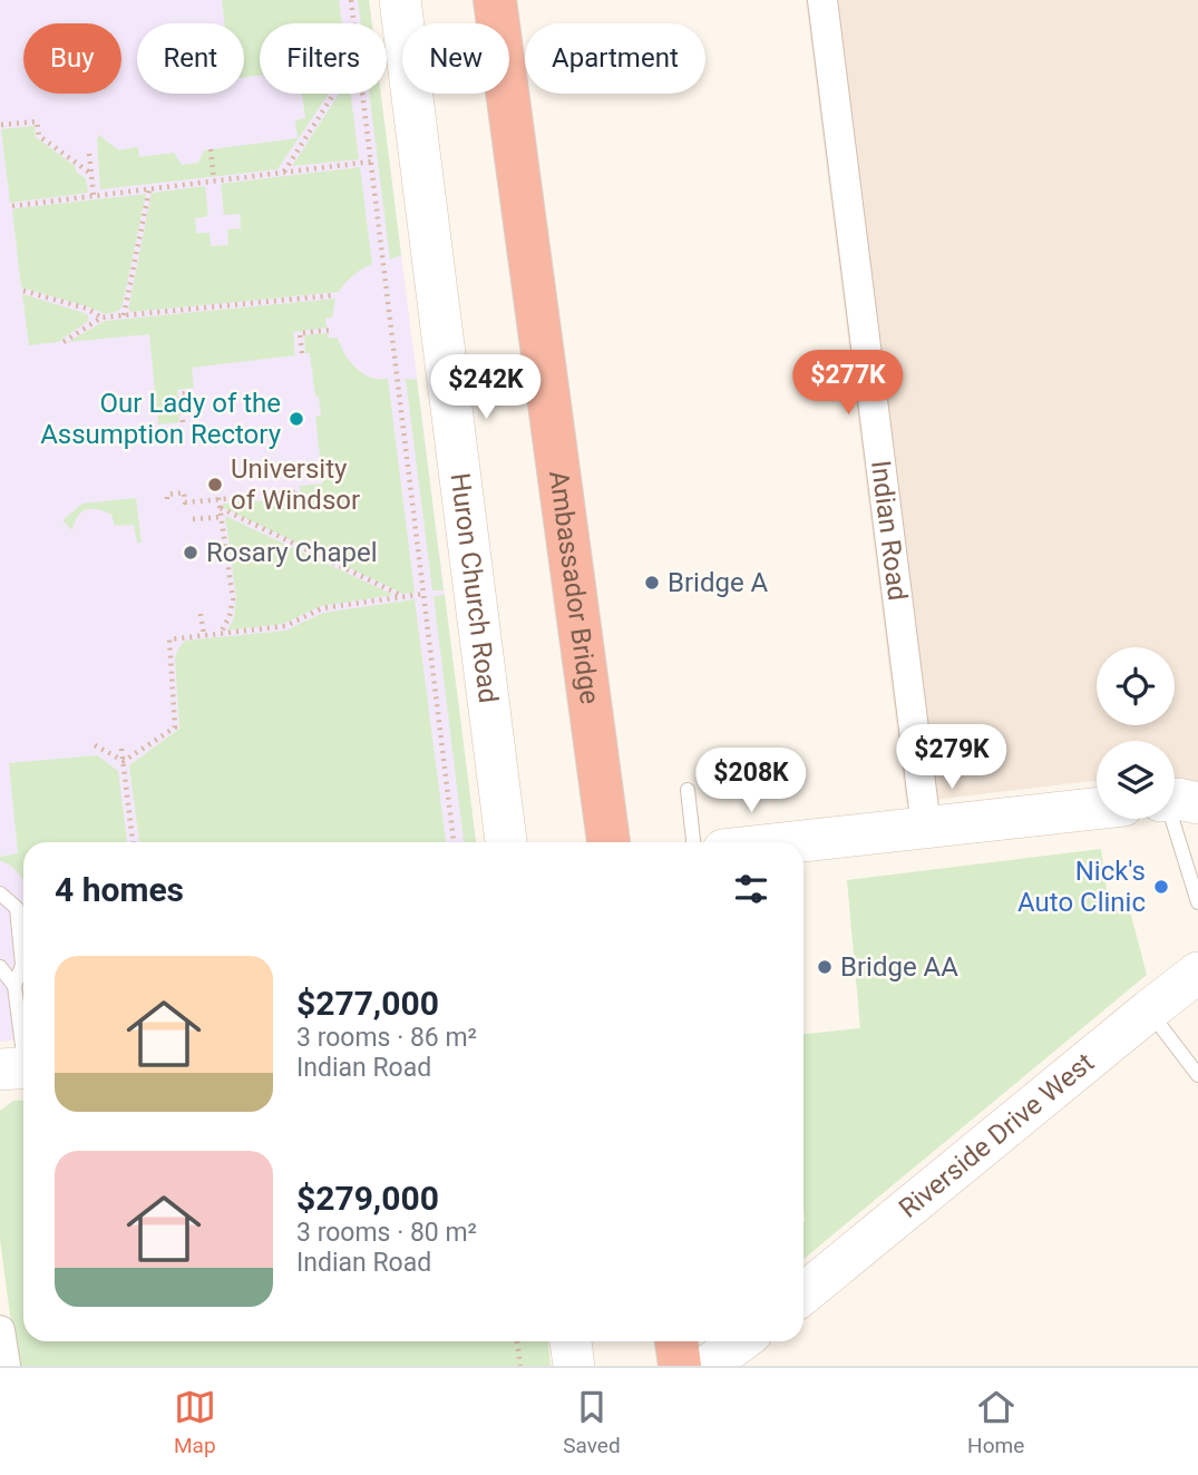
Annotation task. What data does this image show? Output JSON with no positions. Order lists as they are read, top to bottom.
{
  "streets": {
    "highway": ["Ambassador Bridge"],
    "street": ["Indian Road", "Huron Church Road", "Riverside Drive West"]
  },
  "places": [
    "Our Lady of the Assumption Rectory",
    "University of Windsor",
    "Rosary Chapel",
    "Bridge A",
    "Nick's Auto Clinic",
    "Bridge AA"
  ],
  "page": {
    "chip": [
      "Buy",
      "Rent",
      "Filters",
      "New",
      "Apartment"
    ],
    "price": [
      "$277K",
      "$242K",
      "$279K",
      "$208K"
    ],
    "heading": "4 homes",
    "list": [
      {
        "name": "$277,000",
        "note": "3 rooms · 86 m² · Indian Road"
      },
      {
        "name": "$279,000",
        "note": "3 rooms · 80 m² · Indian Road"
      }
    ],
    "tabs": ["Map", "Saved", "Home"]
  }
}
